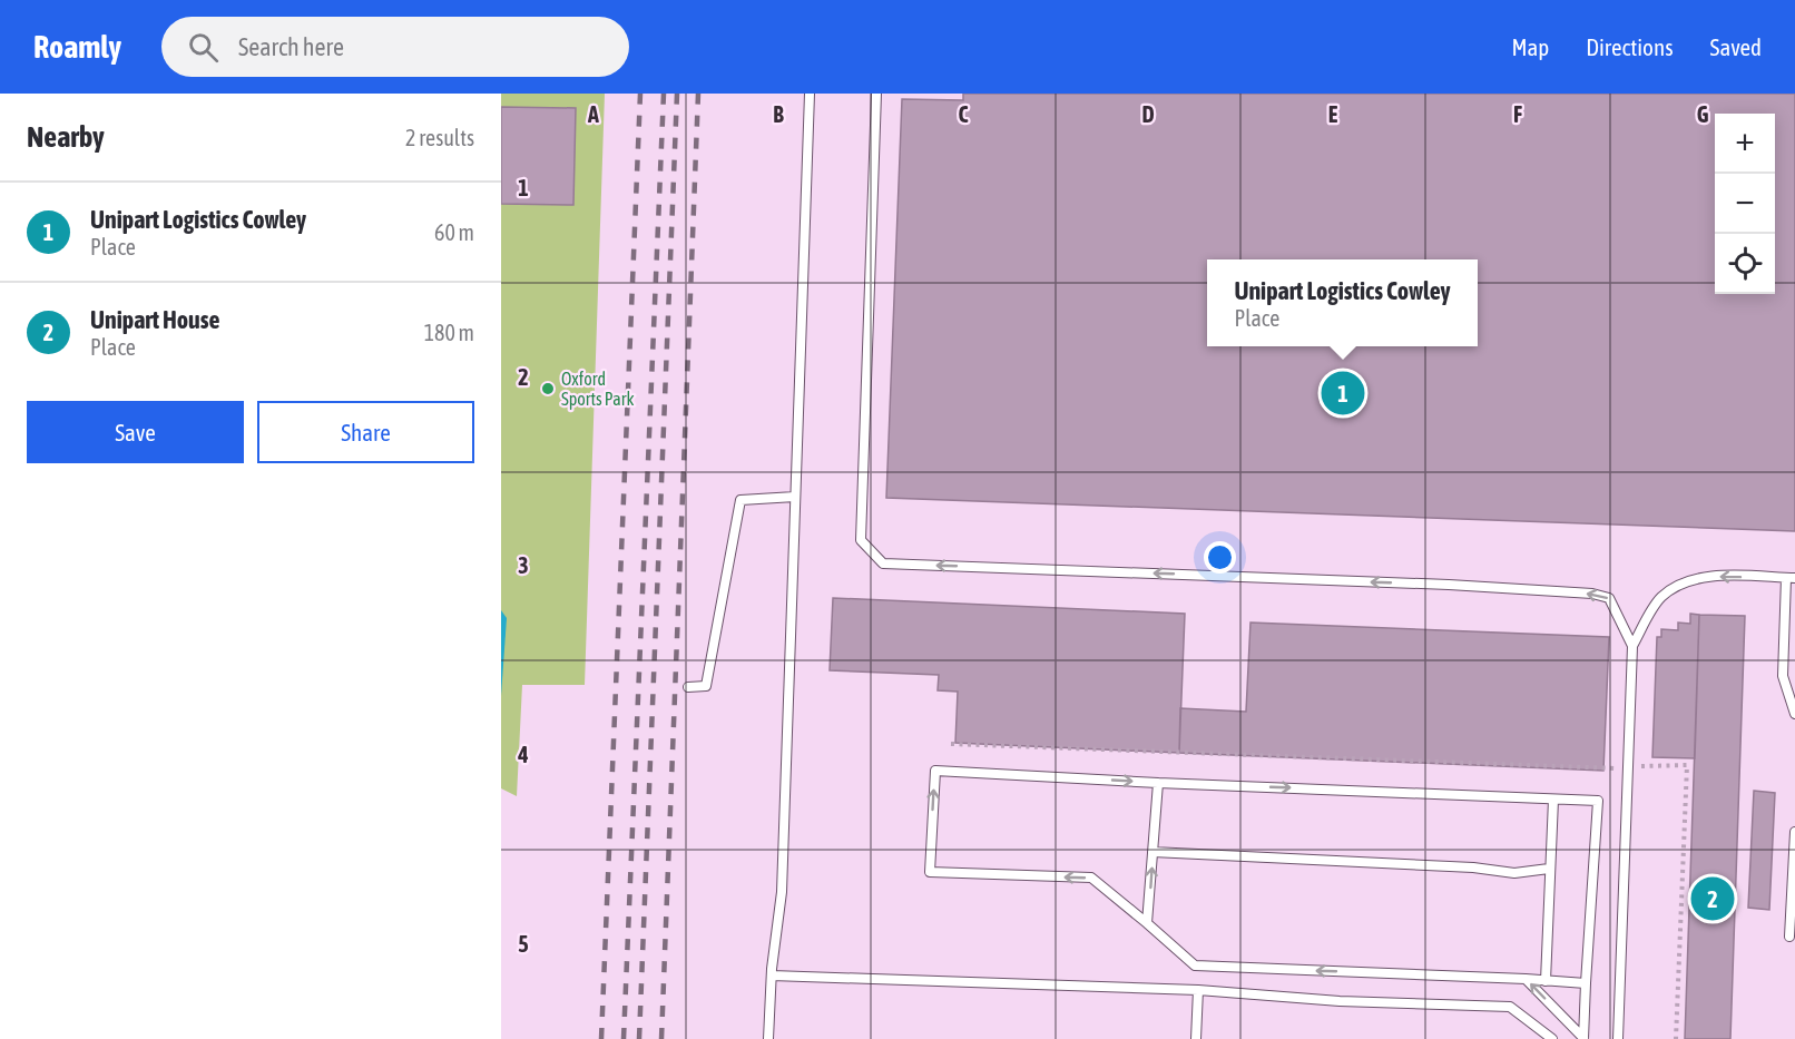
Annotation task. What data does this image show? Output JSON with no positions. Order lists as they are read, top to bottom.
{
  "places": ["Oxford Sports Park"],
  "page": {
    "header": "Roamly",
    "search": "Search here",
    "nav": ["Map", "Directions", "Saved"],
    "heading": ["Nearby", "2 results"],
    "map_buttons": ["+", "−"],
    "list": [
      {
        "mark": "1",
        "name": "Unipart Logistics Cowley",
        "note": "Place",
        "value": "60 m"
      },
      {
        "mark": "2",
        "name": "Unipart House",
        "note": "Place",
        "value": "180 m"
      }
    ],
    "popup": ["Unipart Logistics Cowley", "Place"],
    "pins": ["1", "2"],
    "buttons": ["Save", "Share"]
  },
  "grid": {
    "columns": [
      "A",
      "B",
      "C",
      "D",
      "E",
      "F",
      "G"
    ],
    "rows": [
      "1",
      "2",
      "3",
      "4",
      "5"
    ]
  }
}
